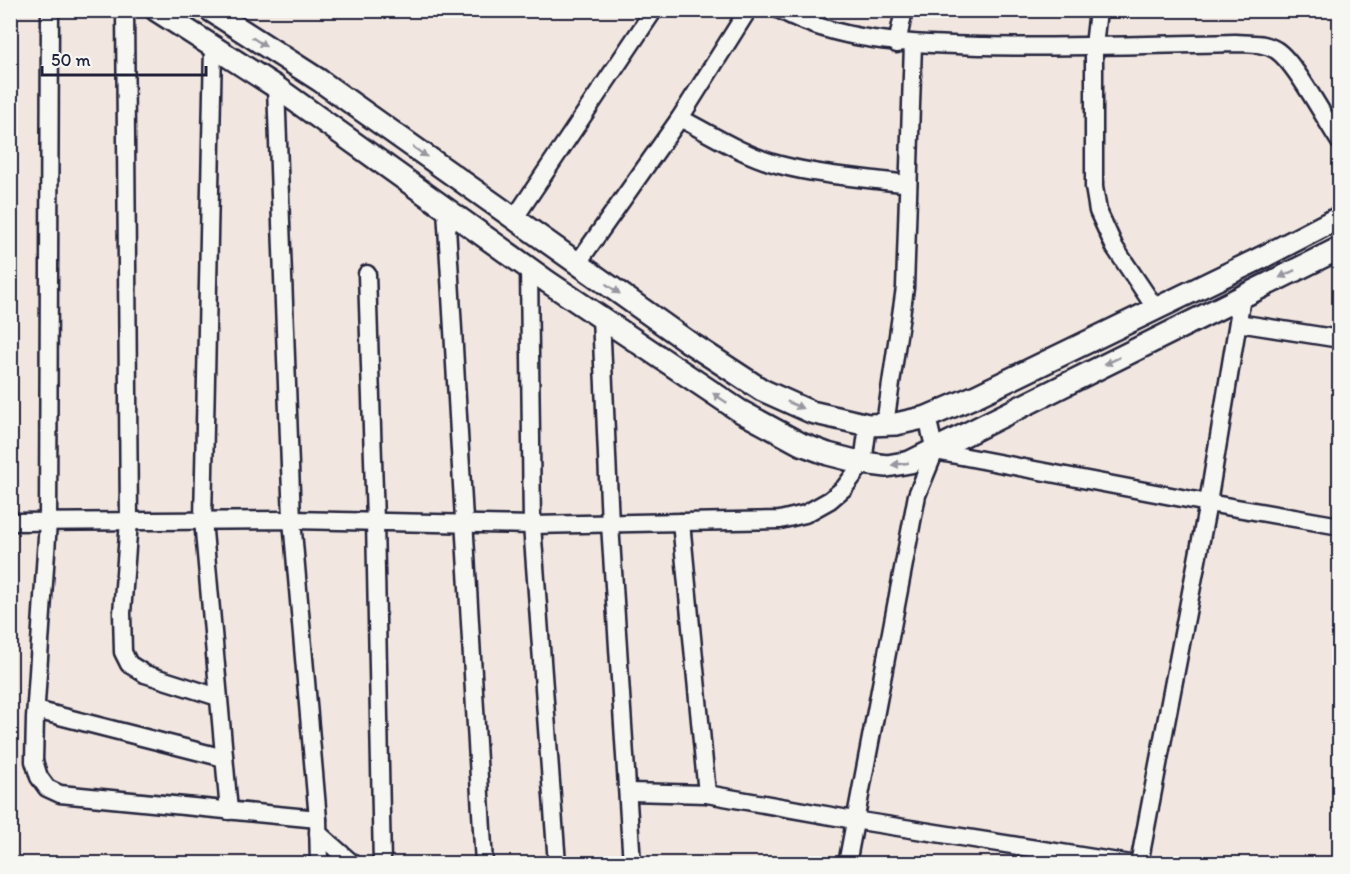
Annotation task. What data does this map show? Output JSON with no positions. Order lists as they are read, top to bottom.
{
  "scale_bar": "50 m"
}
